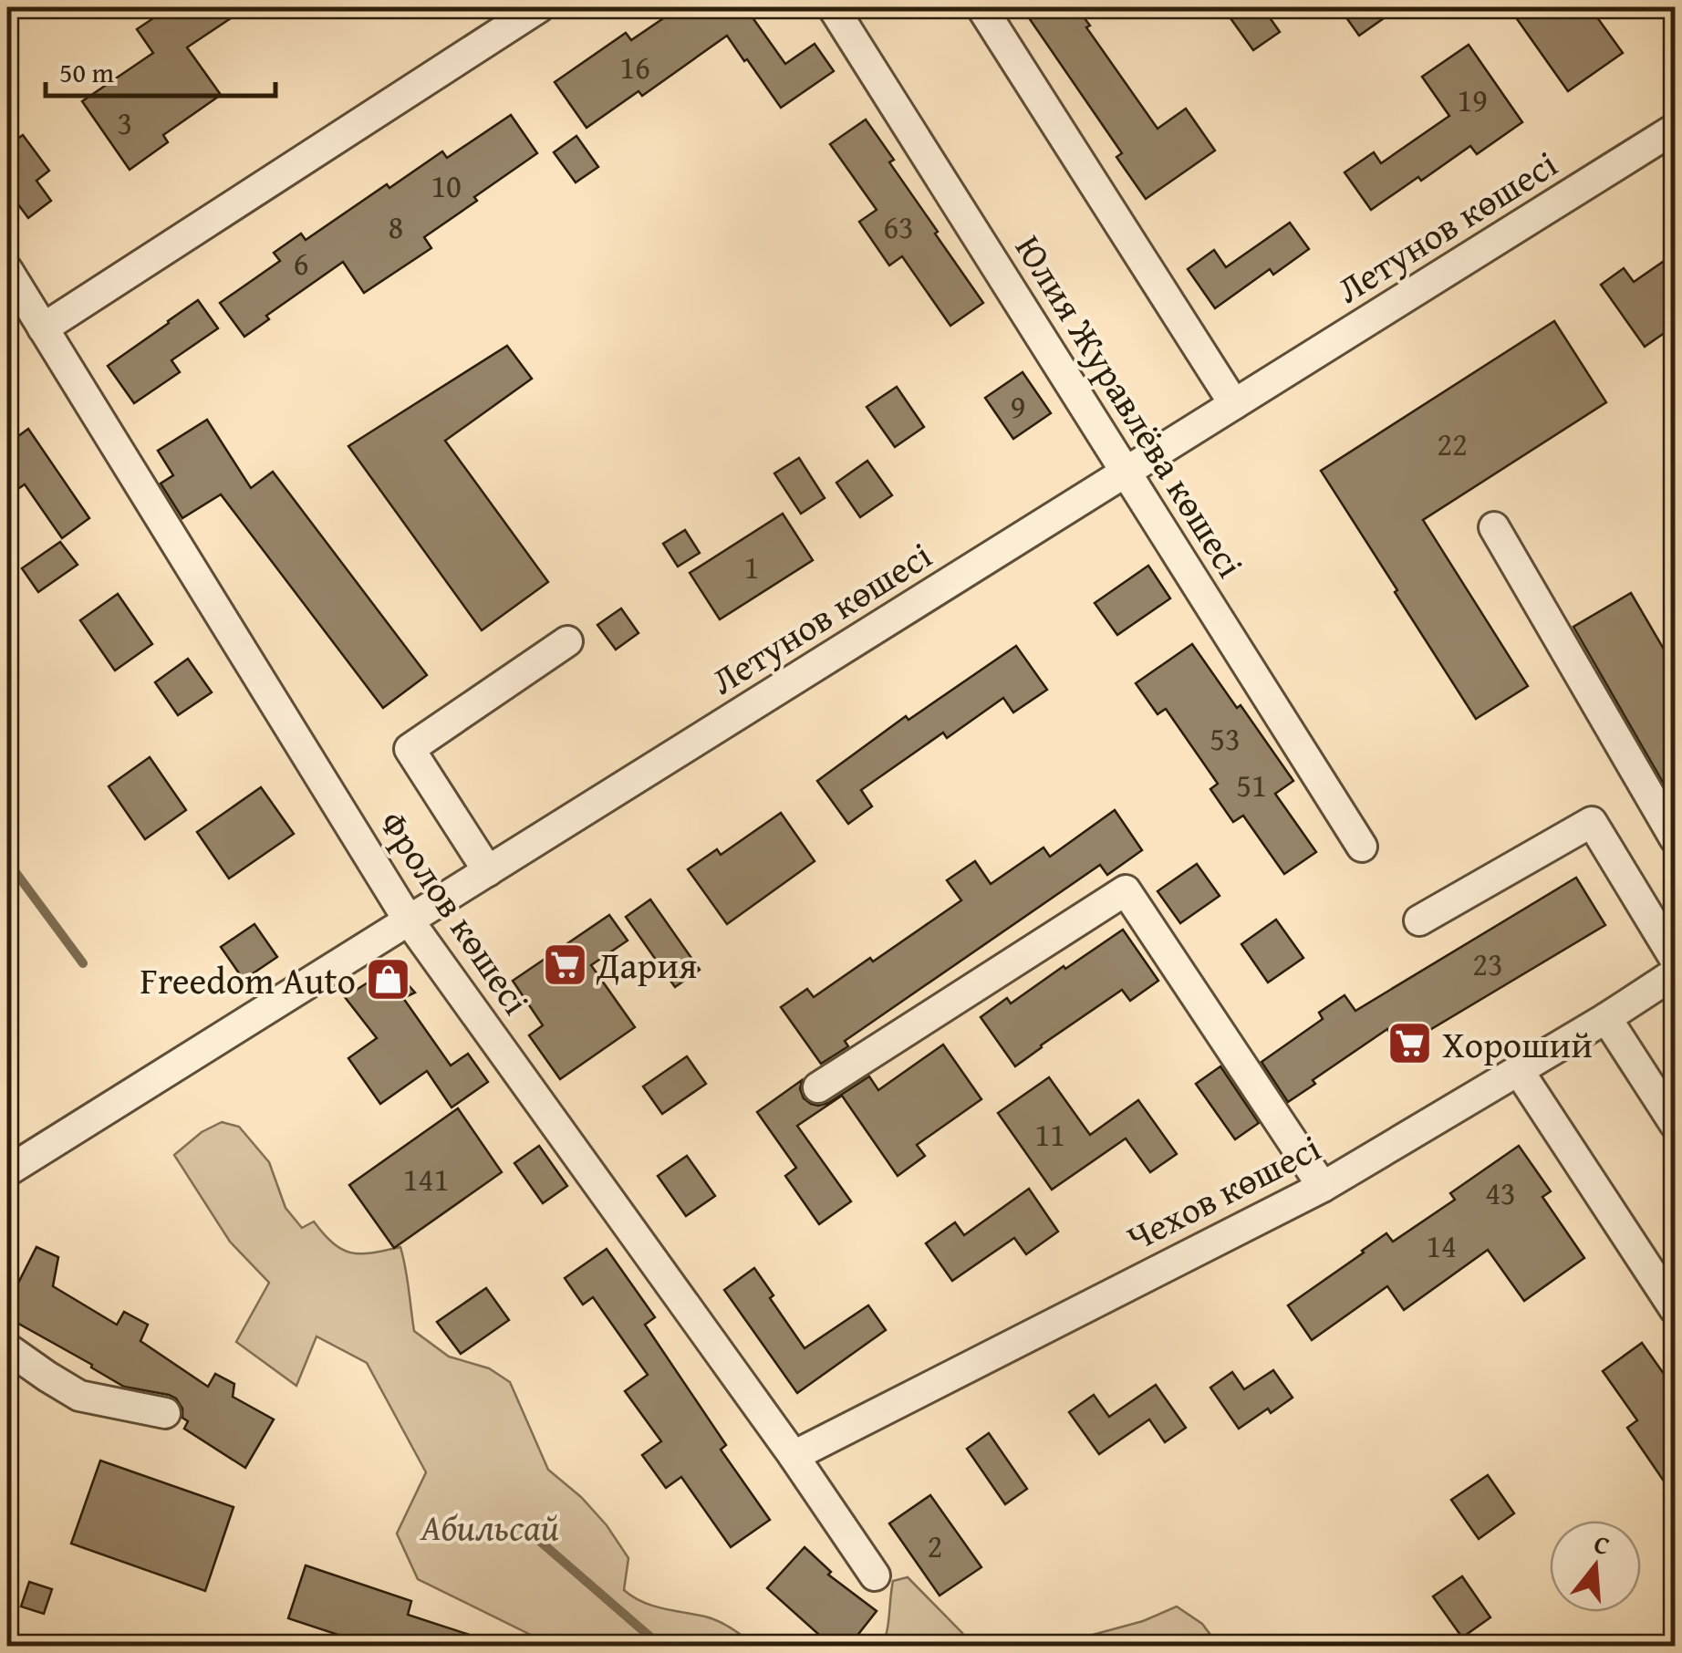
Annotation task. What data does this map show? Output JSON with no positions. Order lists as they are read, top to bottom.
{
  "streets": {
    "street": [
      "Летунов көшесі",
      "Юлия Журавлёва көшесі",
      "Фролов көшесі",
      "Чехов көшесі"
    ]
  },
  "crossings": [
    ["Летунов көшесі", "Юлия Журавлёва көшесі"],
    ["Летунов көшесі", "Фролов көшесі"],
    ["Фролов көшесі", "Чехов көшесі"]
  ],
  "parks": ["Абильсай"],
  "places": {
    "supermarket": ["Дария", "Хороший"],
    "shop": ["Freedom Auto"]
  },
  "house_numbers": [
    "16",
    "19",
    "3",
    "10",
    "8",
    "63",
    "6",
    "9",
    "22",
    "1",
    "53",
    "51",
    "23",
    "11",
    "141",
    "43",
    "14",
    "2"
  ],
  "scale_bar": "50 m",
  "north": "top"
}
